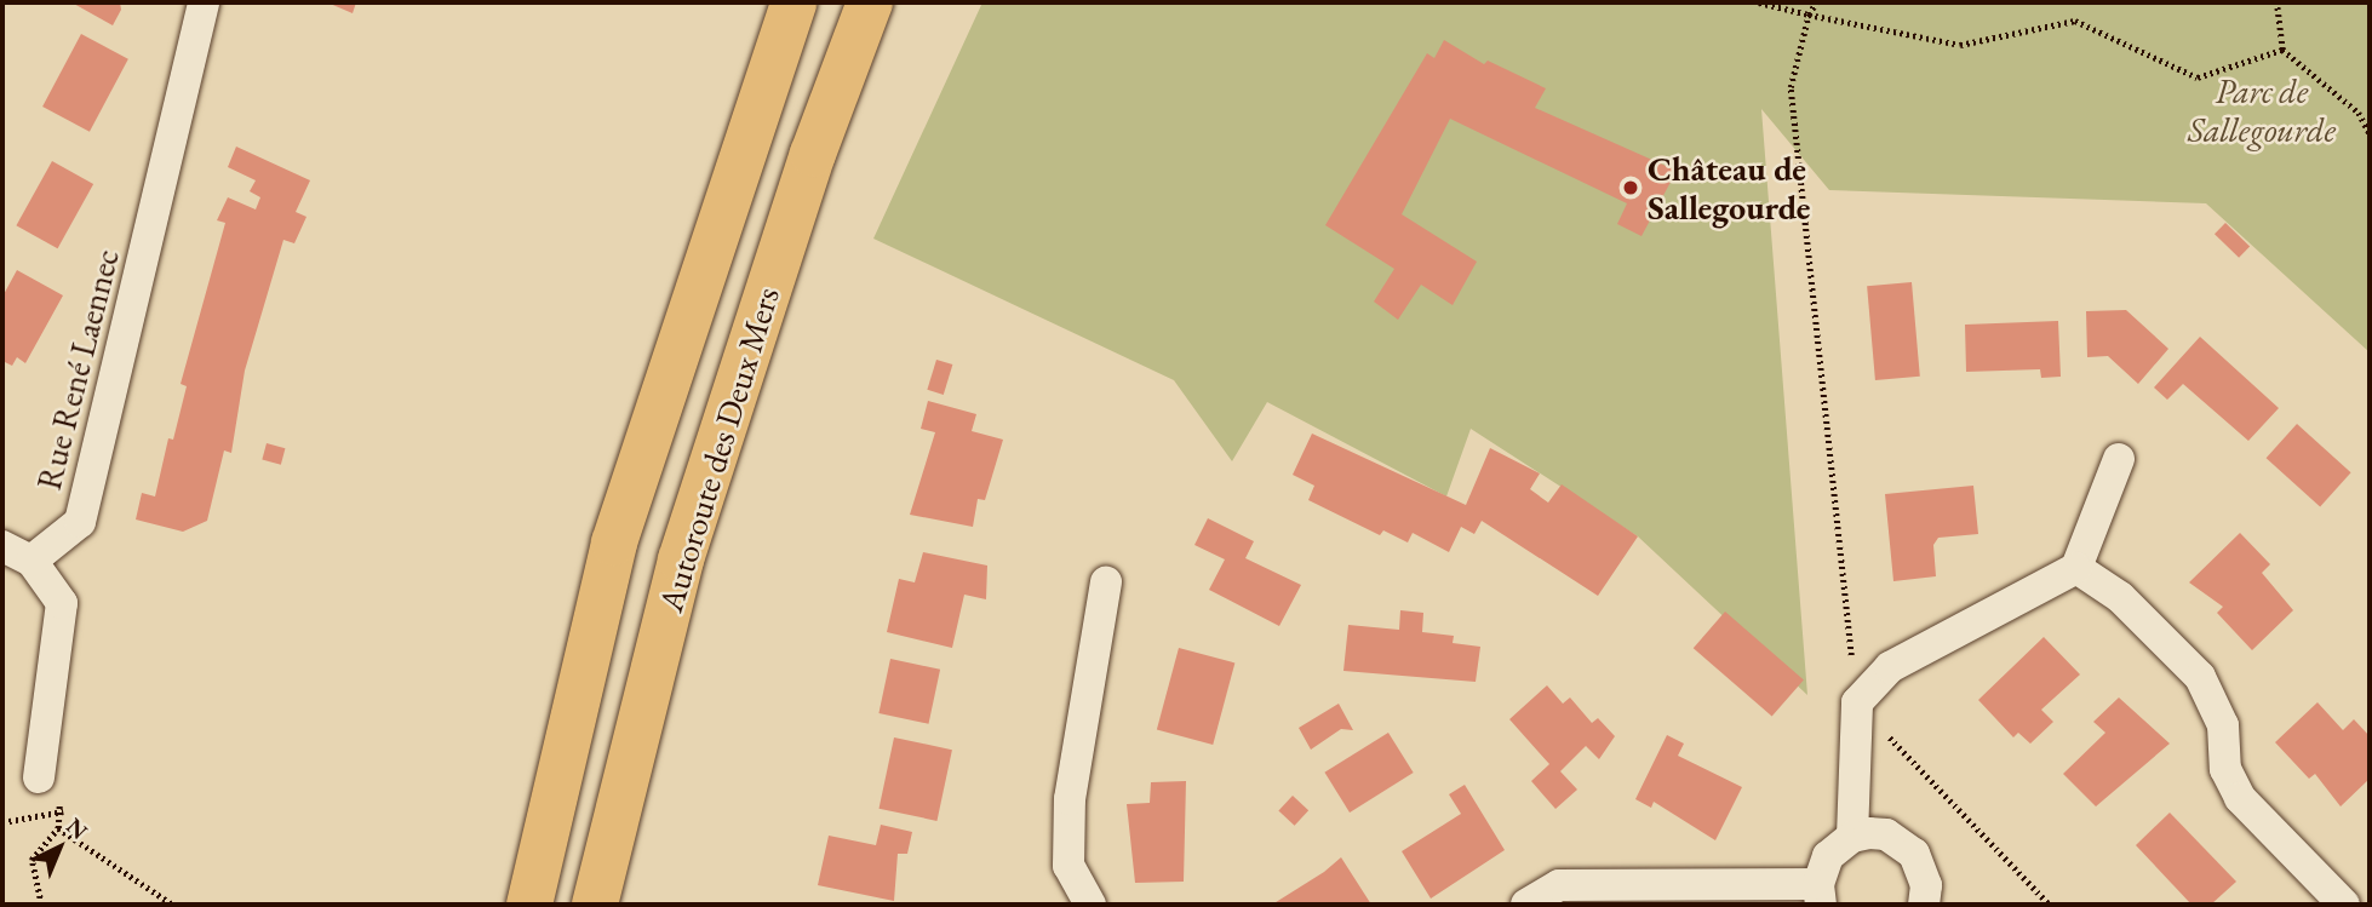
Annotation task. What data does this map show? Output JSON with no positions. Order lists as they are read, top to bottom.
{
  "streets": {
    "highway": ["Autoroute des Deux Mers"],
    "street": ["Rue René Laennec"]
  },
  "parks": ["Parc de Sallegourde"],
  "places": ["Château de Sallegourde"],
  "north": "top right"
}
